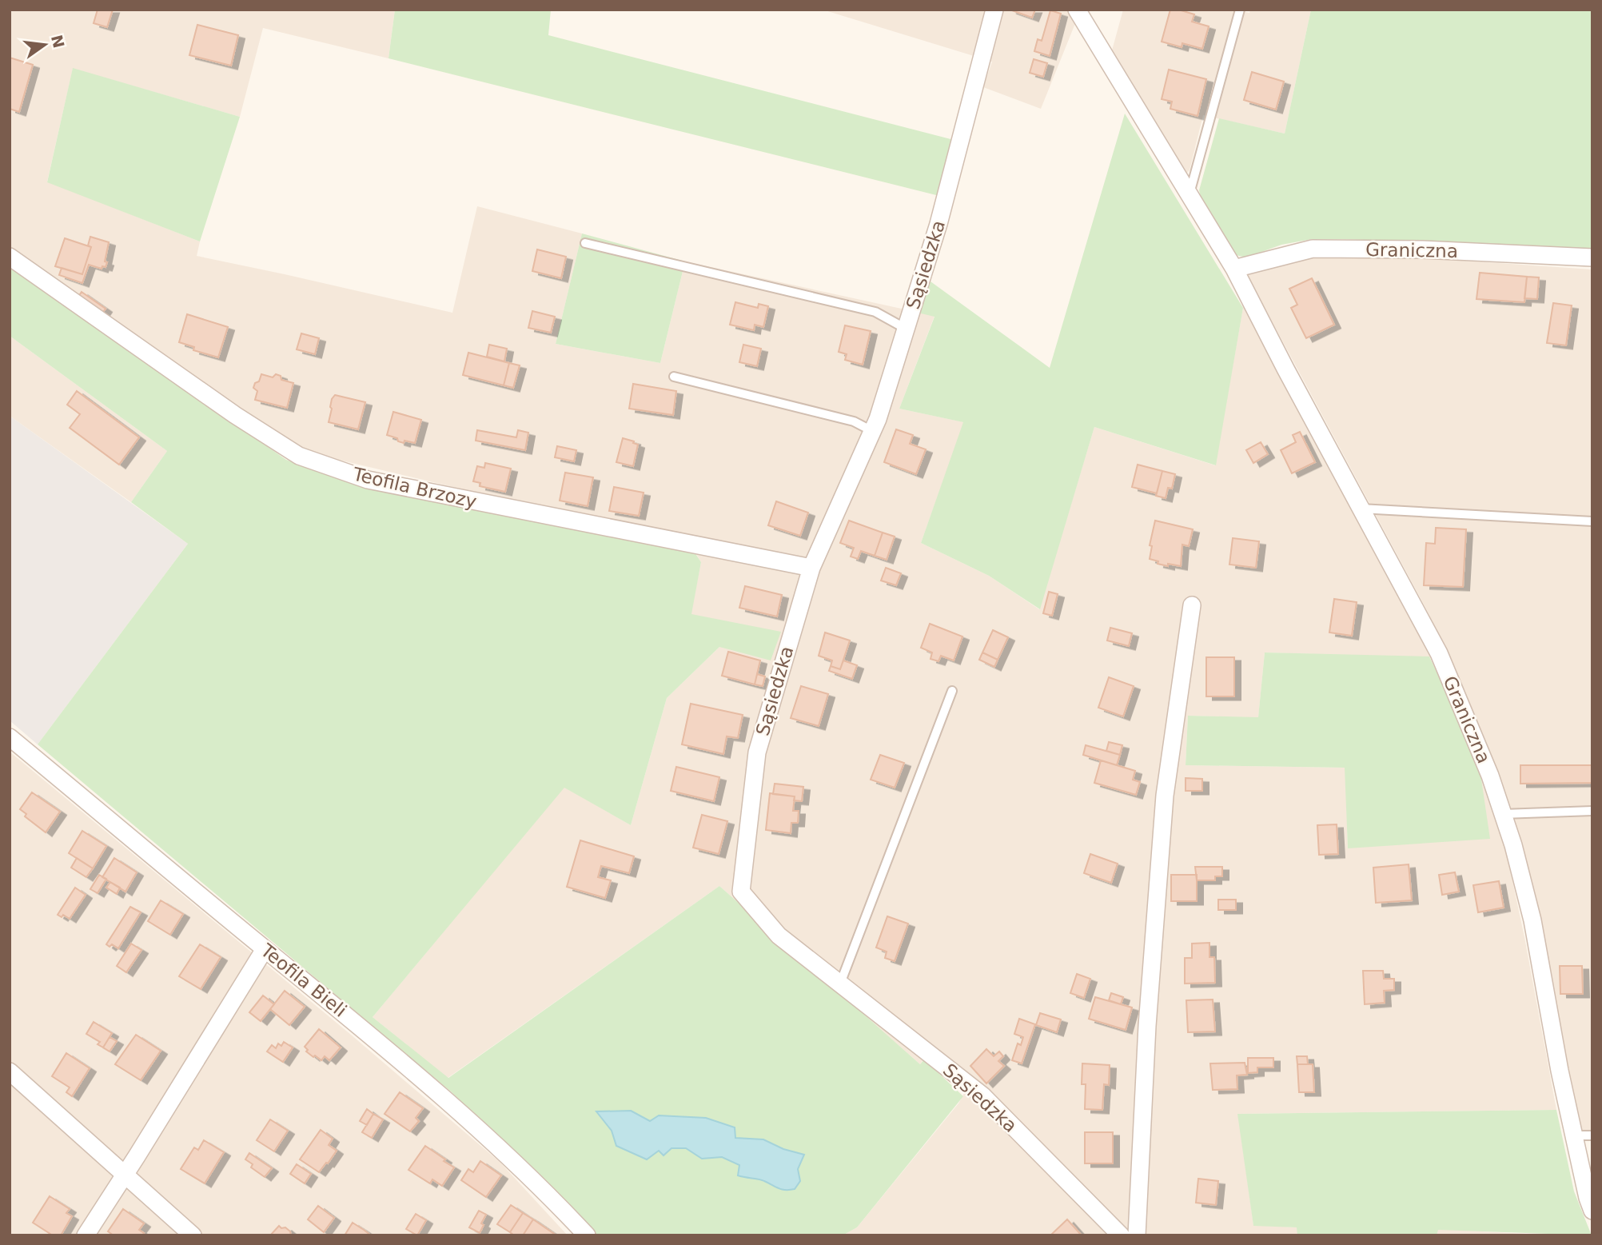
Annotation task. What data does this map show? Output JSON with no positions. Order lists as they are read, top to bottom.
{
  "streets": {
    "street": [
      "Graniczna",
      "Sąsiedzka",
      "Teofila Brzozy",
      "Teofila Bieli"
    ]
  },
  "crossings": [
    ["Sąsiedzka", "Teofila Brzozy"]
  ],
  "north": "right"
}
